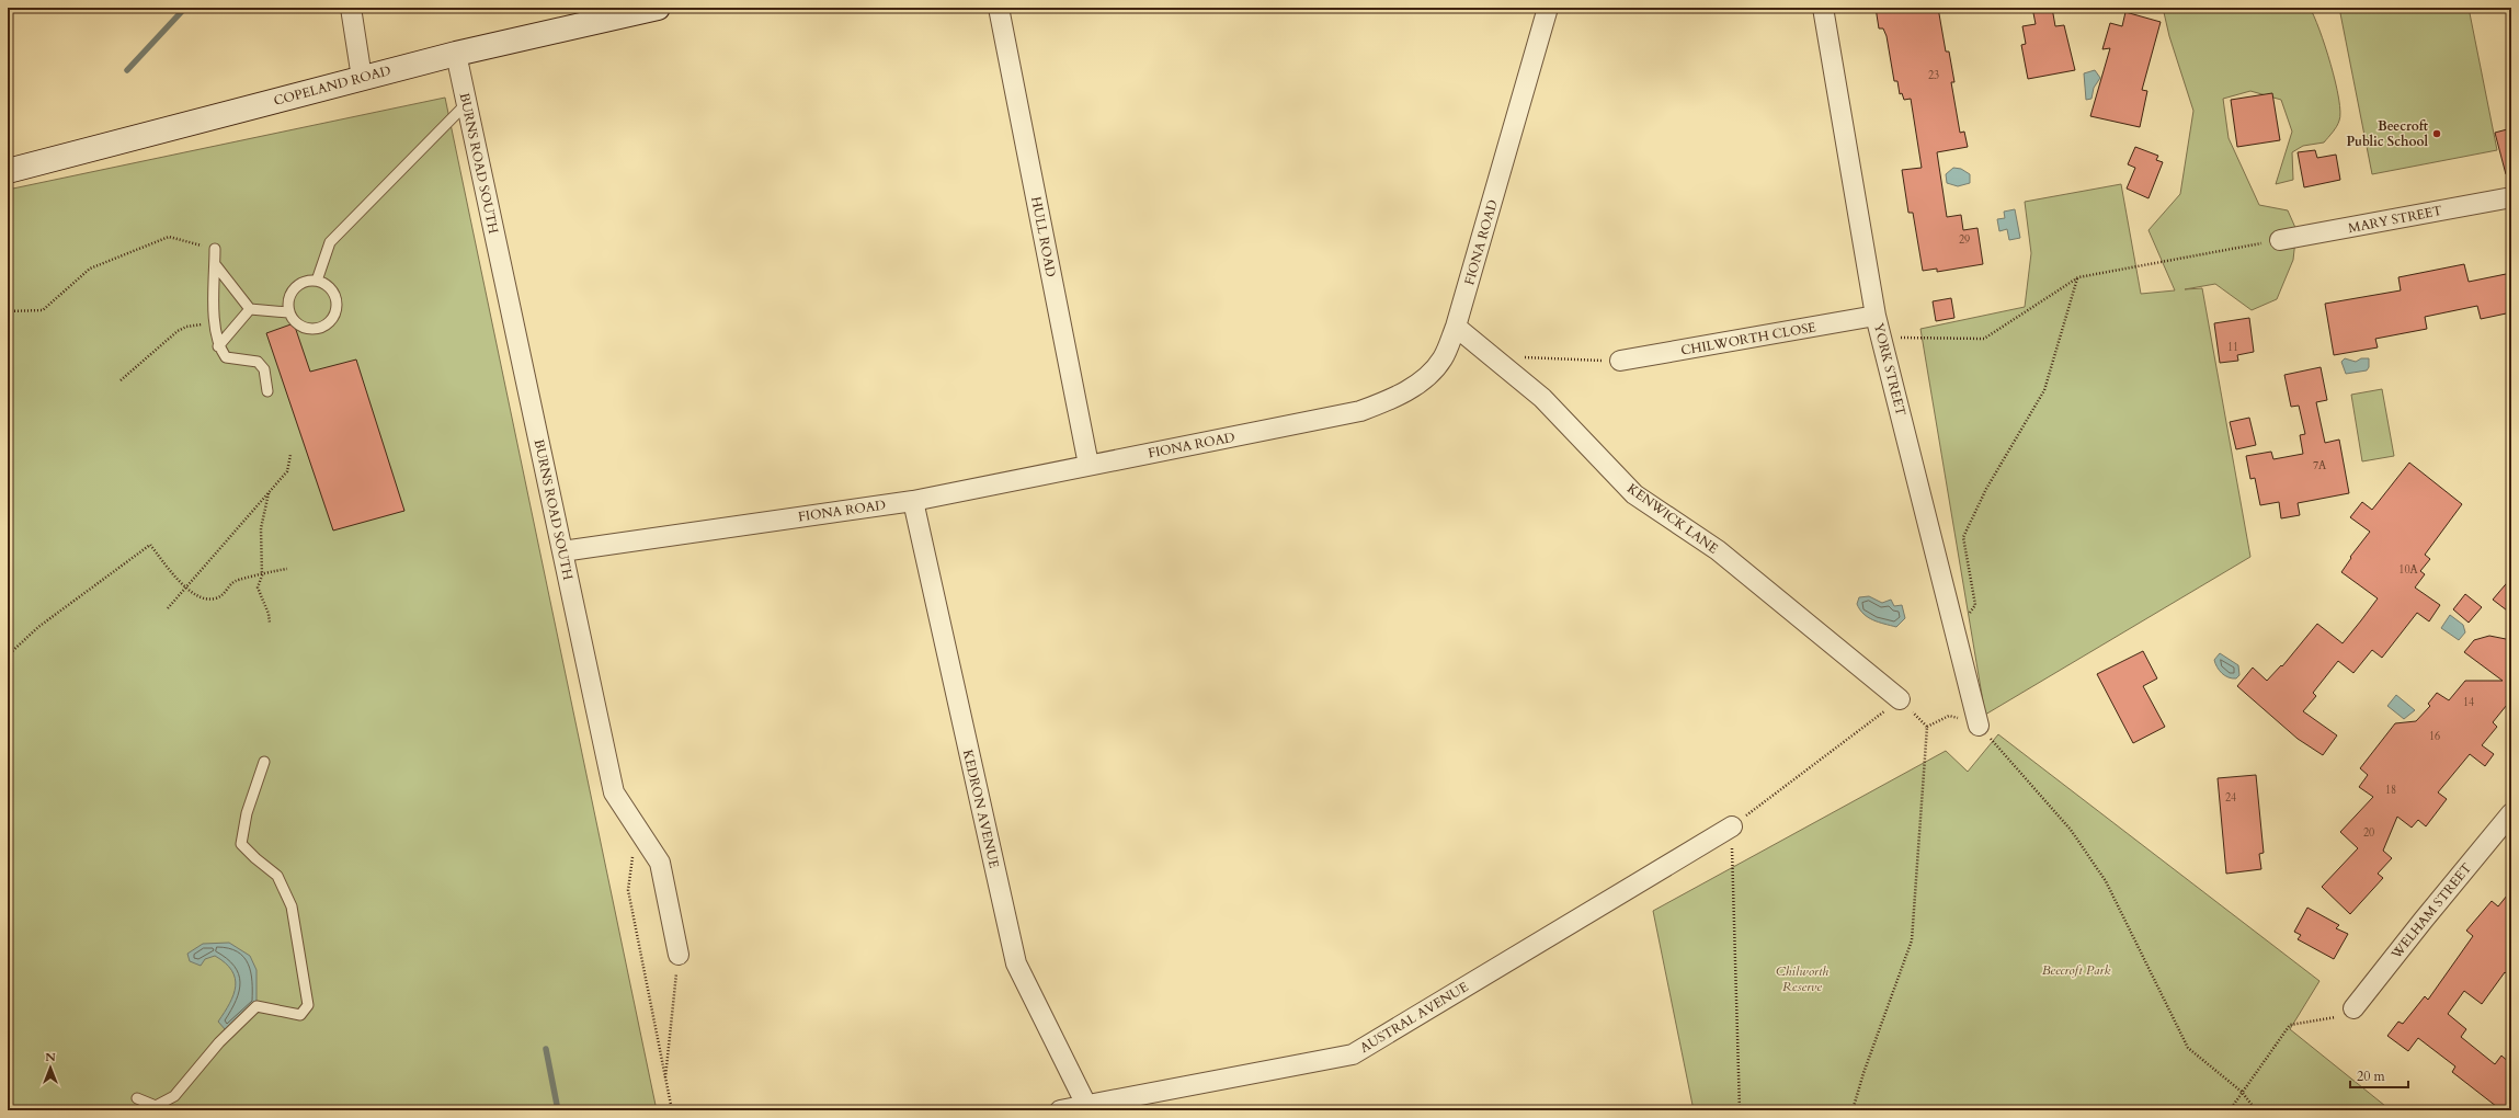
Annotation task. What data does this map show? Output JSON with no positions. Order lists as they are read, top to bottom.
{
  "streets": {
    "main road": ["COPELAND ROAD"],
    "street": [
      "BURNS ROAD SOUTH",
      "MARY STREET",
      "HULL ROAD",
      "FIONA ROAD",
      "CHILWORTH CLOSE",
      "YORK STREET",
      "KENWICK LANE",
      "KEDRON AVENUE",
      "WELHAM STREET",
      "AUSTRAL AVENUE"
    ]
  },
  "crossings": [
    ["COPELAND ROAD", "BURNS ROAD SOUTH"],
    ["BURNS ROAD SOUTH", "FIONA ROAD"],
    ["HULL ROAD", "FIONA ROAD"],
    ["FIONA ROAD", "KENWICK LANE"],
    ["FIONA ROAD", "KEDRON AVENUE"],
    ["CHILWORTH CLOSE", "YORK STREET"],
    ["KEDRON AVENUE", "AUSTRAL AVENUE"]
  ],
  "parks": ["Beecroft Park", "Chilworth Reserve"],
  "places": ["Beecroft Public School"],
  "house_numbers": [
    "23",
    "29",
    "11",
    "7A",
    "10A",
    "14",
    "16",
    "18",
    "24",
    "20"
  ],
  "scale_bar": "20 m",
  "north": "top"
}
